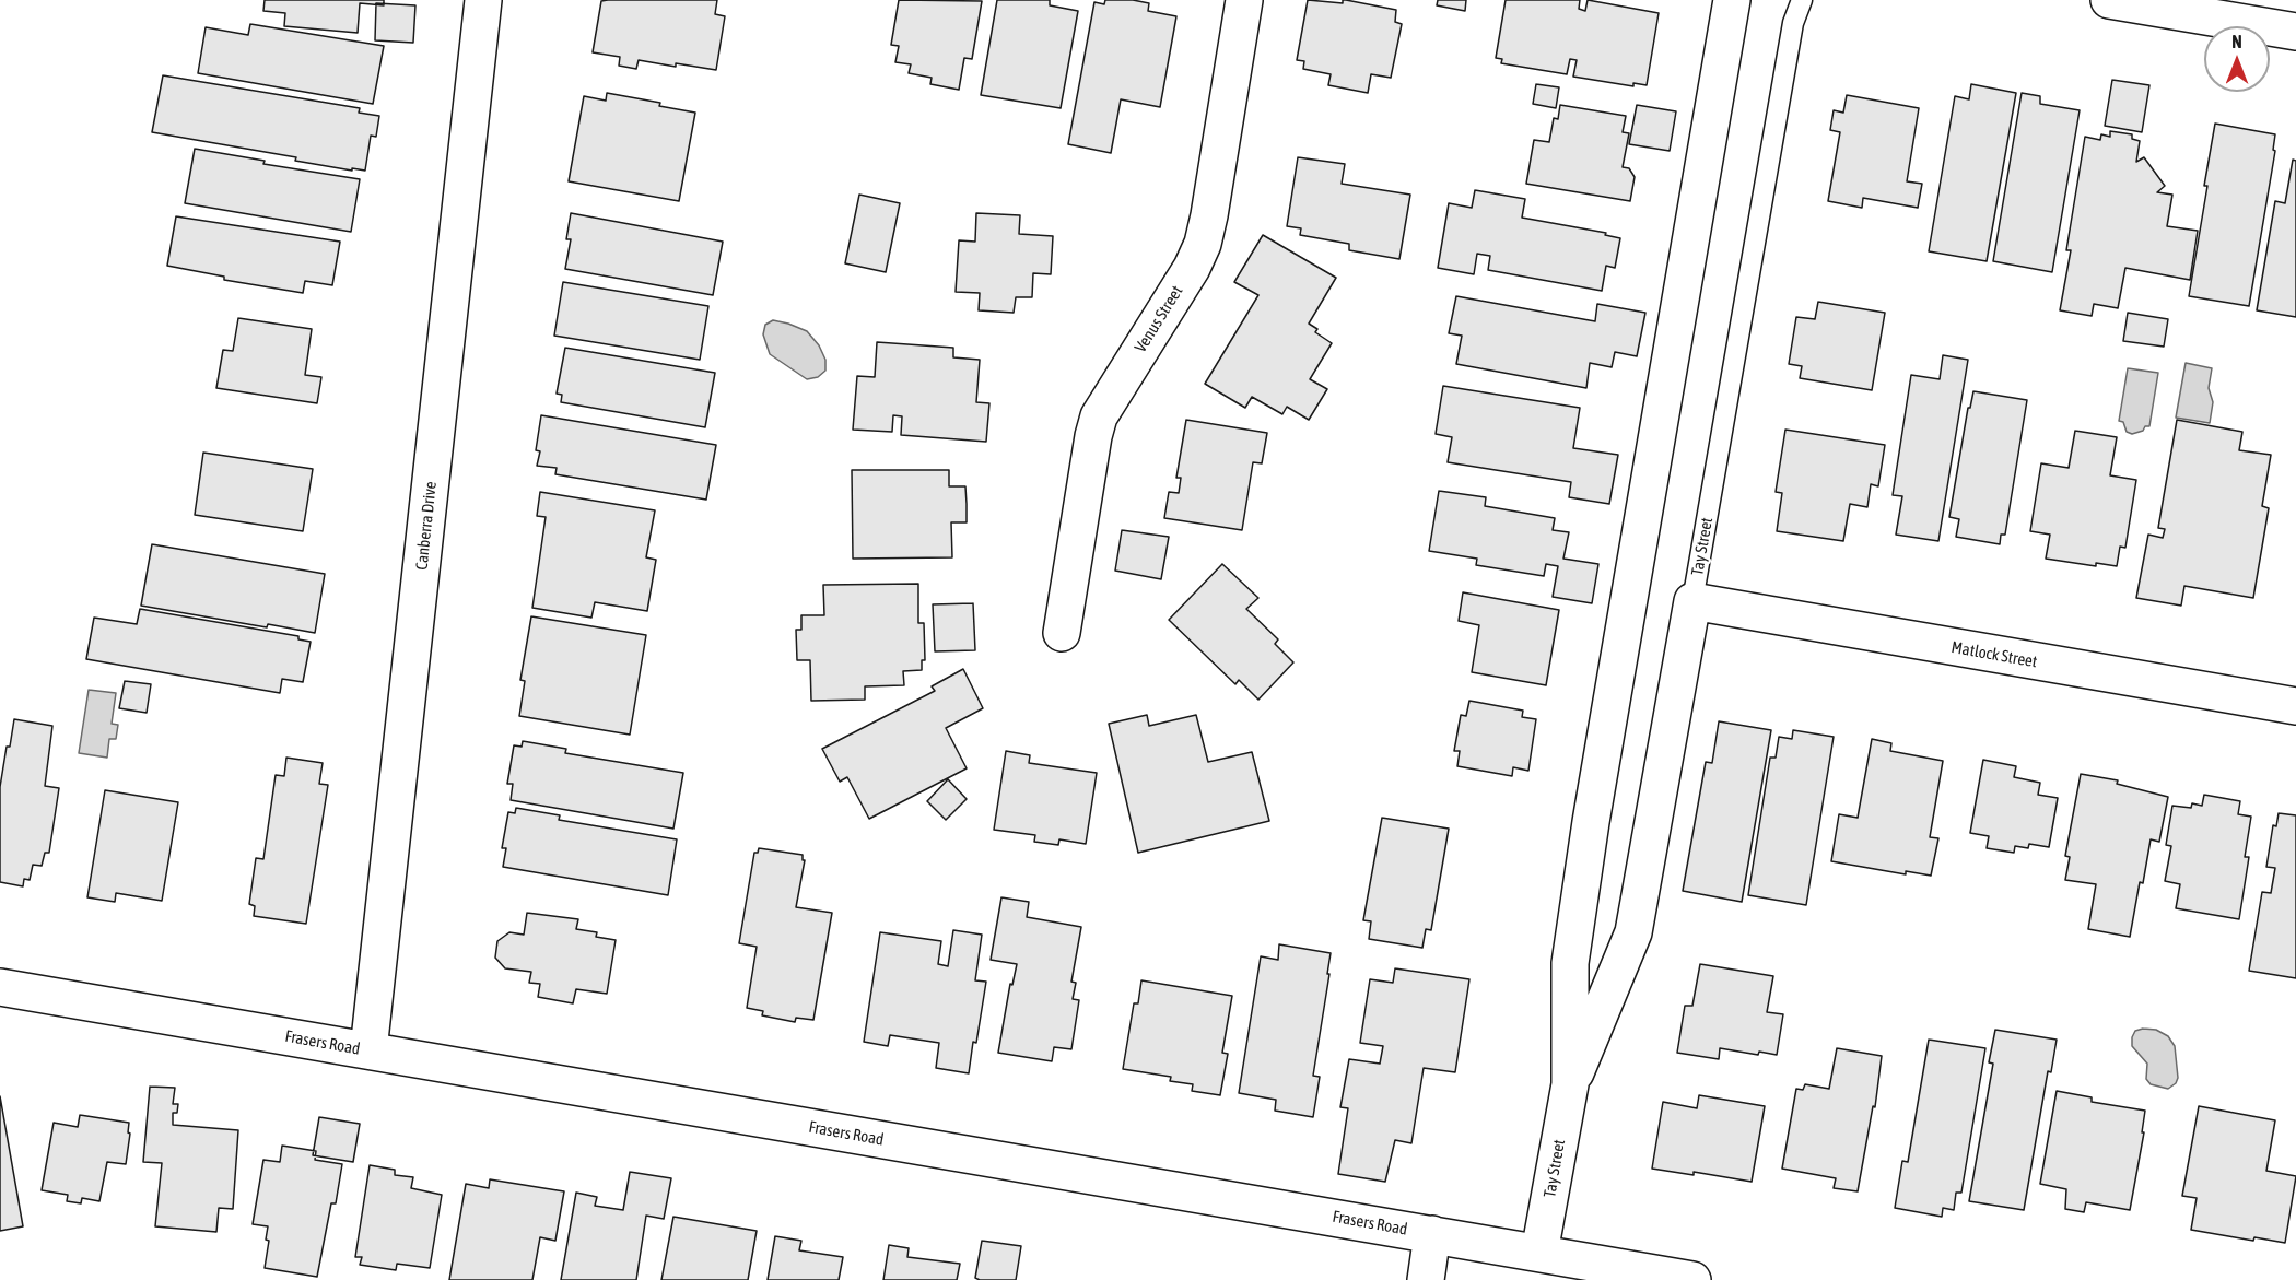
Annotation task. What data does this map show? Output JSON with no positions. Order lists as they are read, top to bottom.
{
  "streets": {
    "street": [
      "Venus Street",
      "Canberra Drive",
      "Tay Street",
      "Matlock Street",
      "Frasers Road"
    ]
  },
  "crossings": [
    ["Canberra Drive", "Frasers Road"],
    ["Tay Street", "Matlock Street"],
    ["Tay Street", "Frasers Road"]
  ],
  "north": "top"
}
